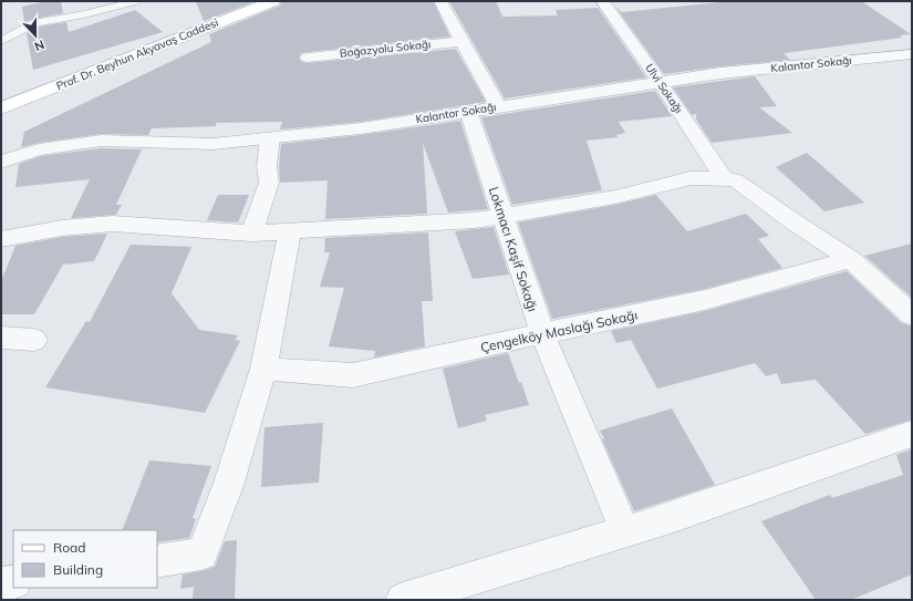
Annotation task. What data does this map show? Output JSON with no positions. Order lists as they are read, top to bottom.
{
  "streets": {
    "main road": ["Prof. Dr. Beyhun Akyavaş Caddesi"],
    "street": [
      "Boğazyolu Sokağı",
      "Kalantor Sokağı",
      "Ulvi Sokağı",
      "Lokmacı Kaşif Sokağı",
      "Çengelköy Maslağı Sokağı"
    ]
  },
  "crossings": [
    ["Kalantor Sokağı", "Ulvi Sokağı"],
    ["Kalantor Sokağı", "Lokmacı Kaşif Sokağı"],
    ["Lokmacı Kaşif Sokağı", "Çengelköy Maslağı Sokağı"]
  ],
  "legend": ["Road", "Building"],
  "north": "bottom"
}
